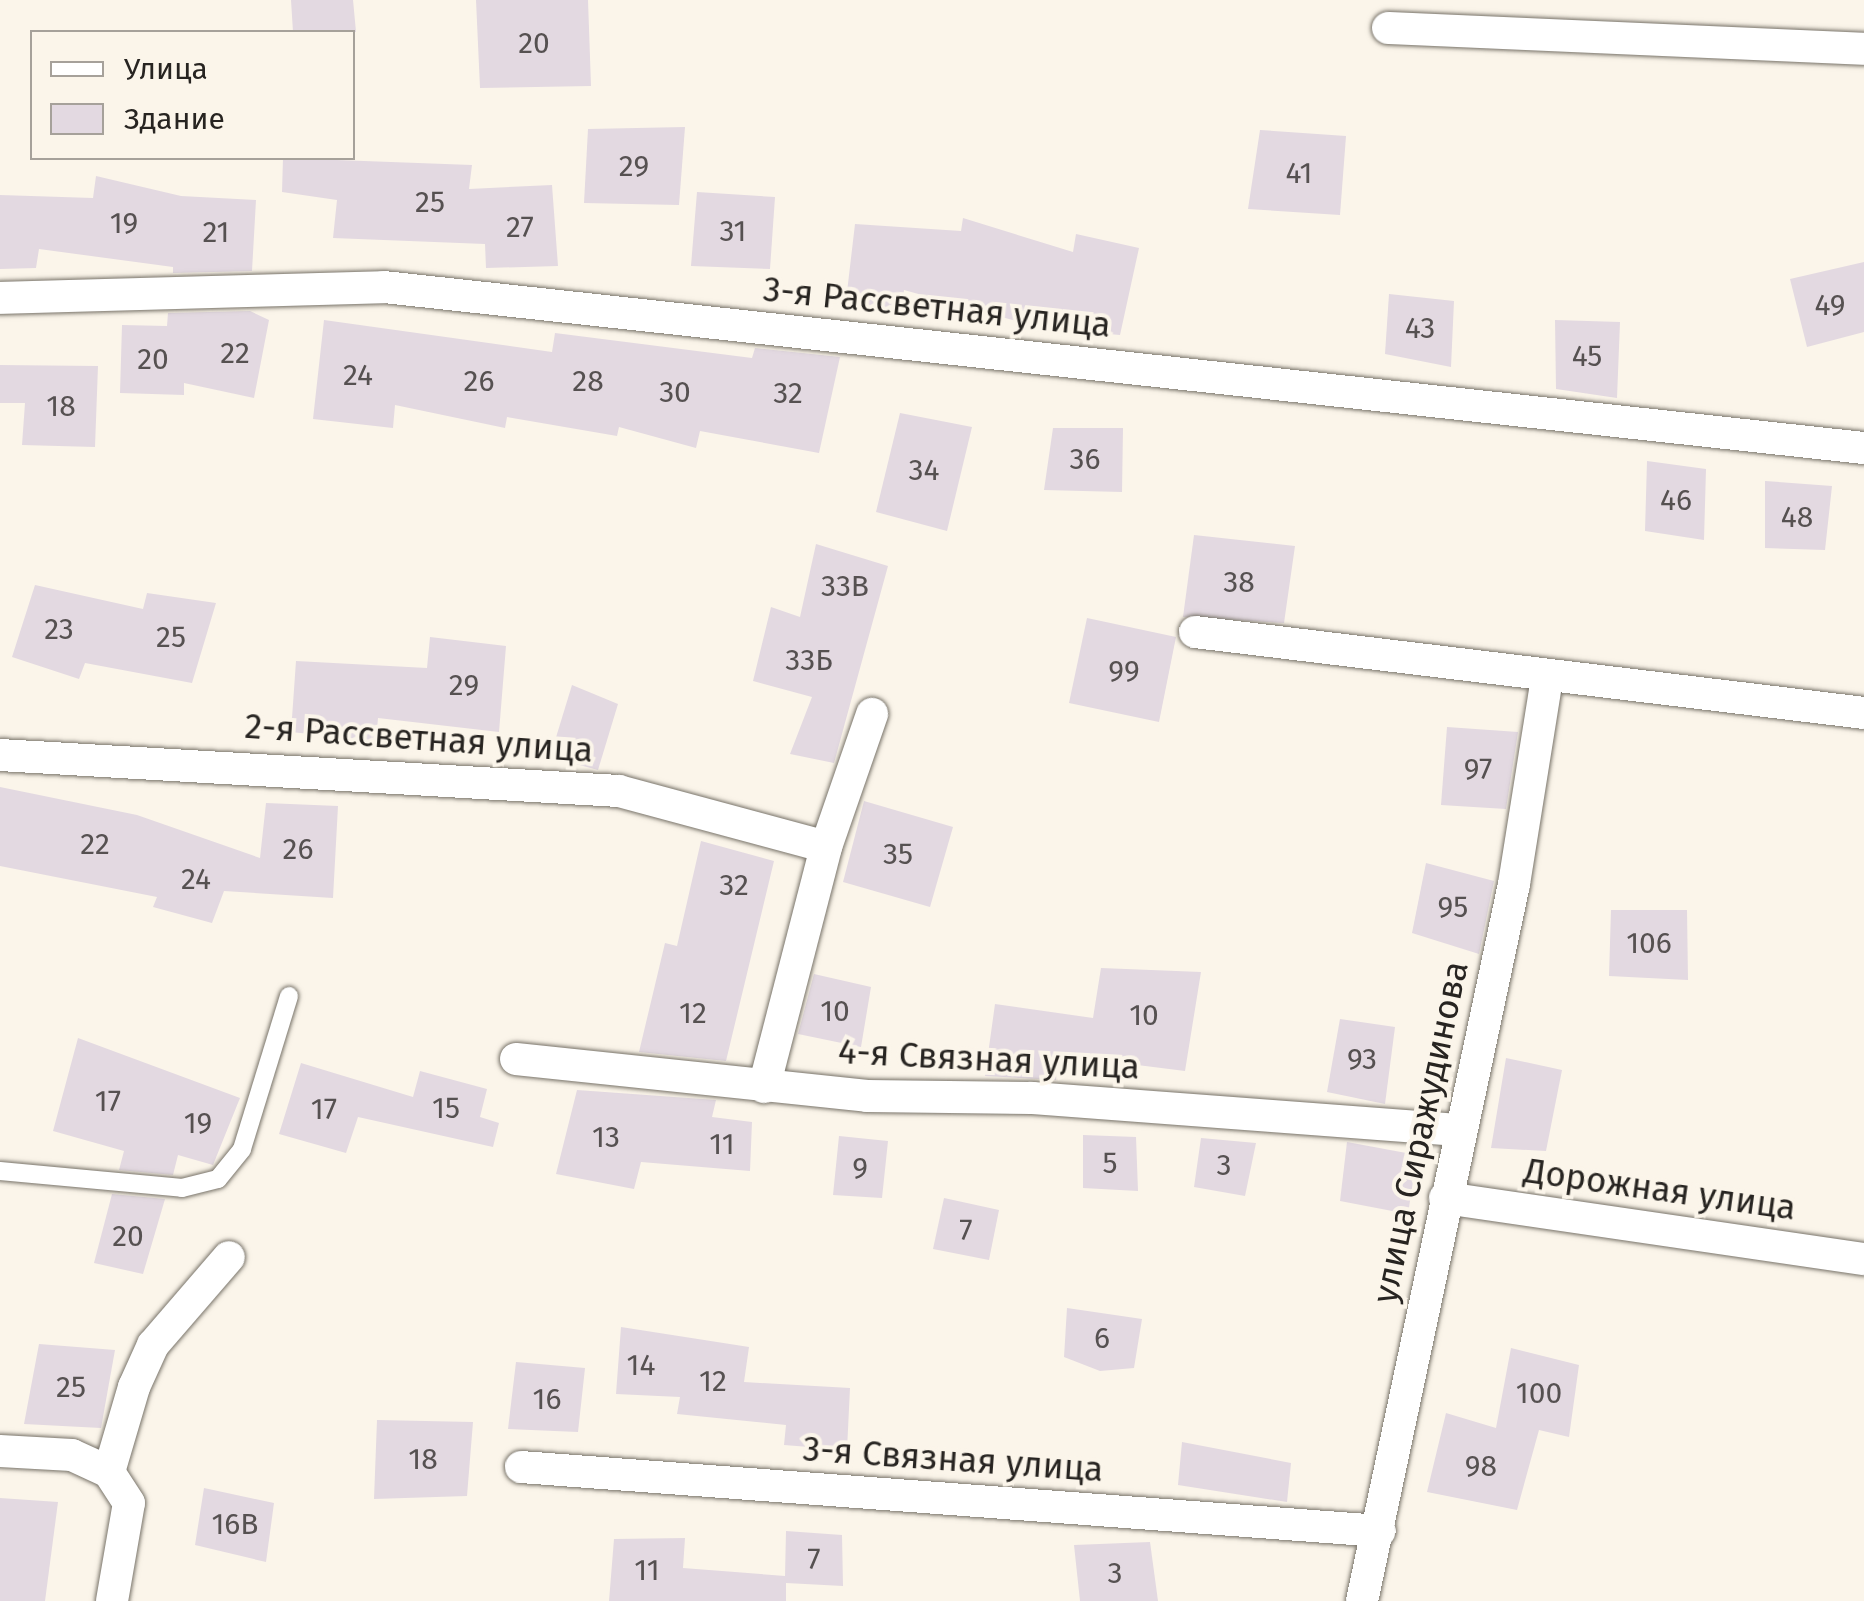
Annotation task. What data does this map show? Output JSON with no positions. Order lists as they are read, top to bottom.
{
  "streets": {
    "street": [
      "3-я Рассветная улица",
      "2-я Рассветная улица",
      "4-я Связная улица",
      "улица Сиражудинова",
      "Дорожная улица",
      "3-я Связная улица"
    ]
  },
  "crossings": [
    ["4-я Связная улица", "улица Сиражудинова"],
    ["улица Сиражудинова", "Дорожная улица"],
    ["улица Сиражудинова", "3-я Связная улица"]
  ],
  "house_numbers": [
    "20",
    "29",
    "41",
    "25",
    "19",
    "27",
    "31",
    "21",
    "49",
    "43",
    "22",
    "45",
    "20",
    "24",
    "26",
    "28",
    "30",
    "32",
    "18",
    "36",
    "34",
    "46",
    "48",
    "38",
    "33В",
    "23",
    "25",
    "33Б",
    "99",
    "29",
    "97",
    "22",
    "26",
    "35",
    "24",
    "32",
    "95",
    "106",
    "10",
    "12",
    "10",
    "93",
    "17",
    "15",
    "17",
    "19",
    "13",
    "11",
    "5",
    "3",
    "9",
    "7",
    "20",
    "6",
    "14",
    "12",
    "25",
    "100",
    "16",
    "18",
    "98",
    "16В",
    "7",
    "11",
    "3"
  ],
  "legend": ["Улица", "Здание"]
}
